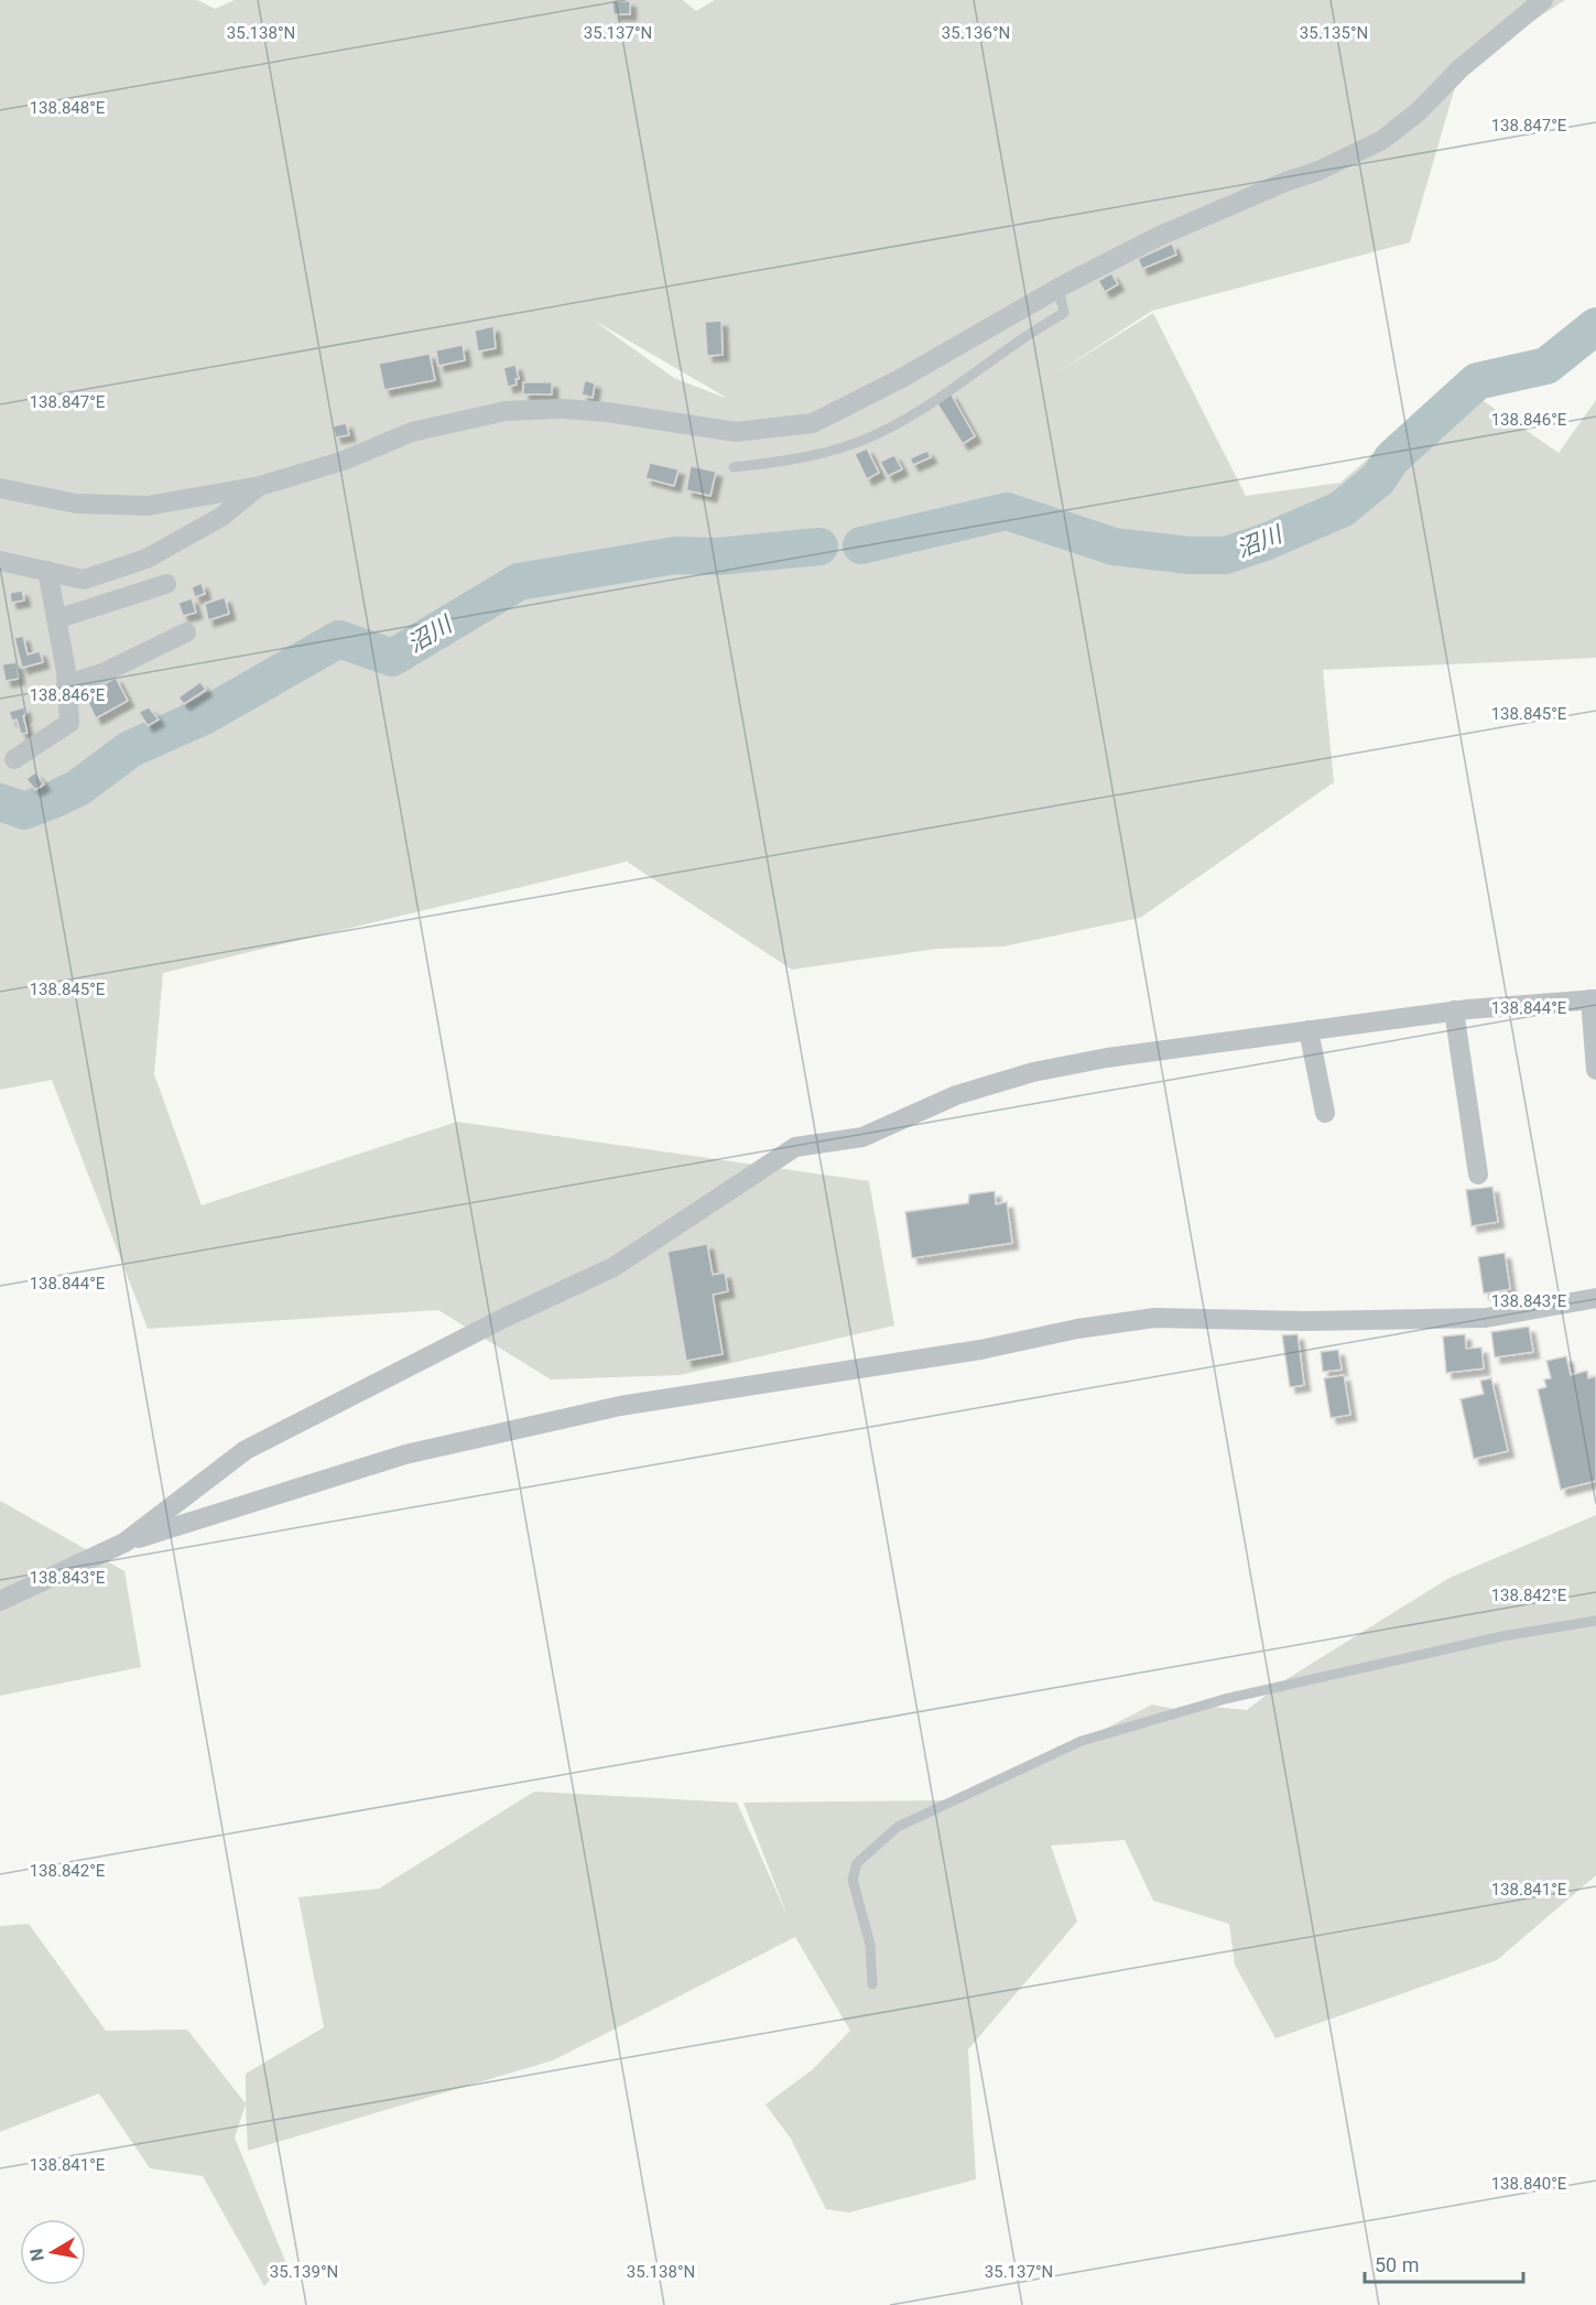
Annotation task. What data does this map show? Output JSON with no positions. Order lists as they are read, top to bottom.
{
  "water": ["沼川"],
  "scale_bar": "50 m",
  "north": "left",
  "coordinates": [
    "35.138°N",
    "35.137°N",
    "35.136°N",
    "35.135°N",
    "138.848°E",
    "138.847°E",
    "138.846°E",
    "138.845°E",
    "138.844°E",
    "138.843°E",
    "138.842°E",
    "138.841°E",
    "138.840°E",
    "35.139°N"
  ]
}
